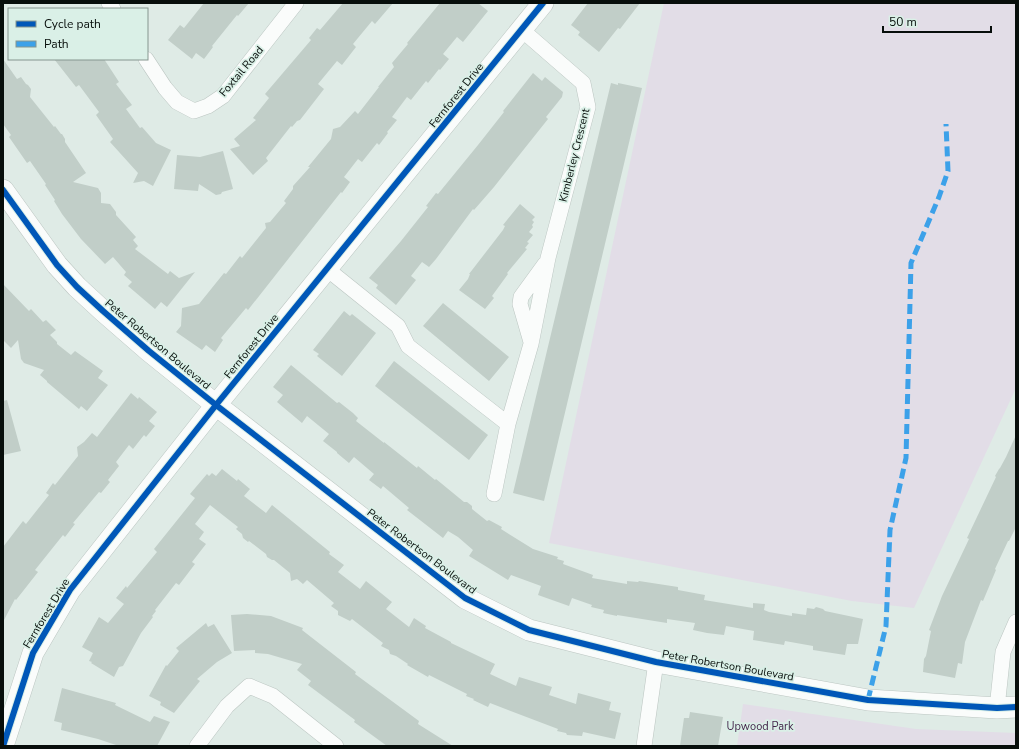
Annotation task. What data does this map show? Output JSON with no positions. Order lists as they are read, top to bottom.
{
  "streets": {
    "street": [
      "Foxtail Road",
      "Fernforest Drive",
      "Kimberley Crescent",
      "Peter Robertson Boulevard"
    ]
  },
  "crossings": [
    ["Fernforest Drive", "Kimberley Crescent"],
    ["Fernforest Drive", "Peter Robertson Boulevard"]
  ],
  "parks": ["Upwood Park"],
  "legend": ["Cycle path", "Path"],
  "scale_bar": "50 m"
}
